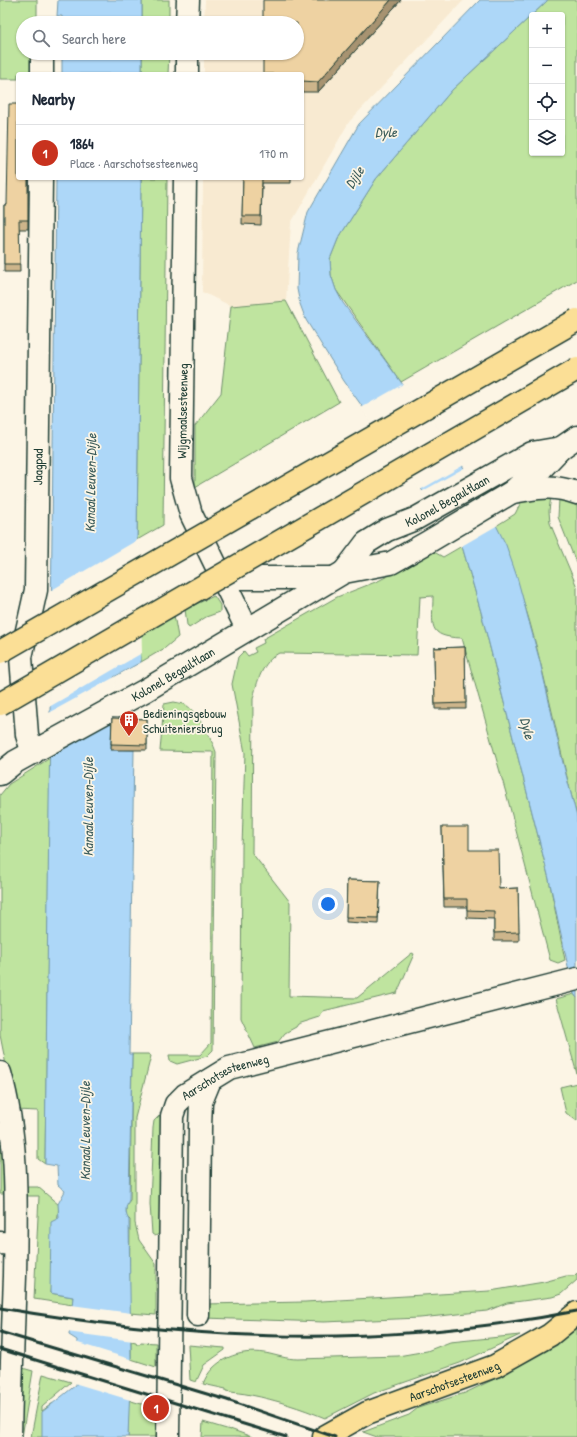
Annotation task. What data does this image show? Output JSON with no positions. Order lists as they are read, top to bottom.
{
  "streets": {
    "main road": ["Aarschotsesteenweg"],
    "street": ["Wijgmaalsesteenweg", "Jaagpad", "Kolonel Begaultlaan"]
  },
  "crossings": [
    ["Wijgmaalsesteenweg", "Kolonel Begaultlaan"],
    ["Jaagpad", "Kolonel Begaultlaan"]
  ],
  "water": ["Dyle", "Dijle", "Kanaal Leuven-Dijle"],
  "places": {
    "building": ["Bedieningsgebouw Schuiteniersbrug"]
  },
  "page": {
    "map_buttons": ["+", "−"],
    "search": "Search here",
    "heading": "Nearby",
    "list": [
      {
        "mark": "1",
        "name": "1864",
        "note": "Place · Aarschotsesteenweg",
        "value": "170 m"
      }
    ],
    "pins": "1"
  }
}
